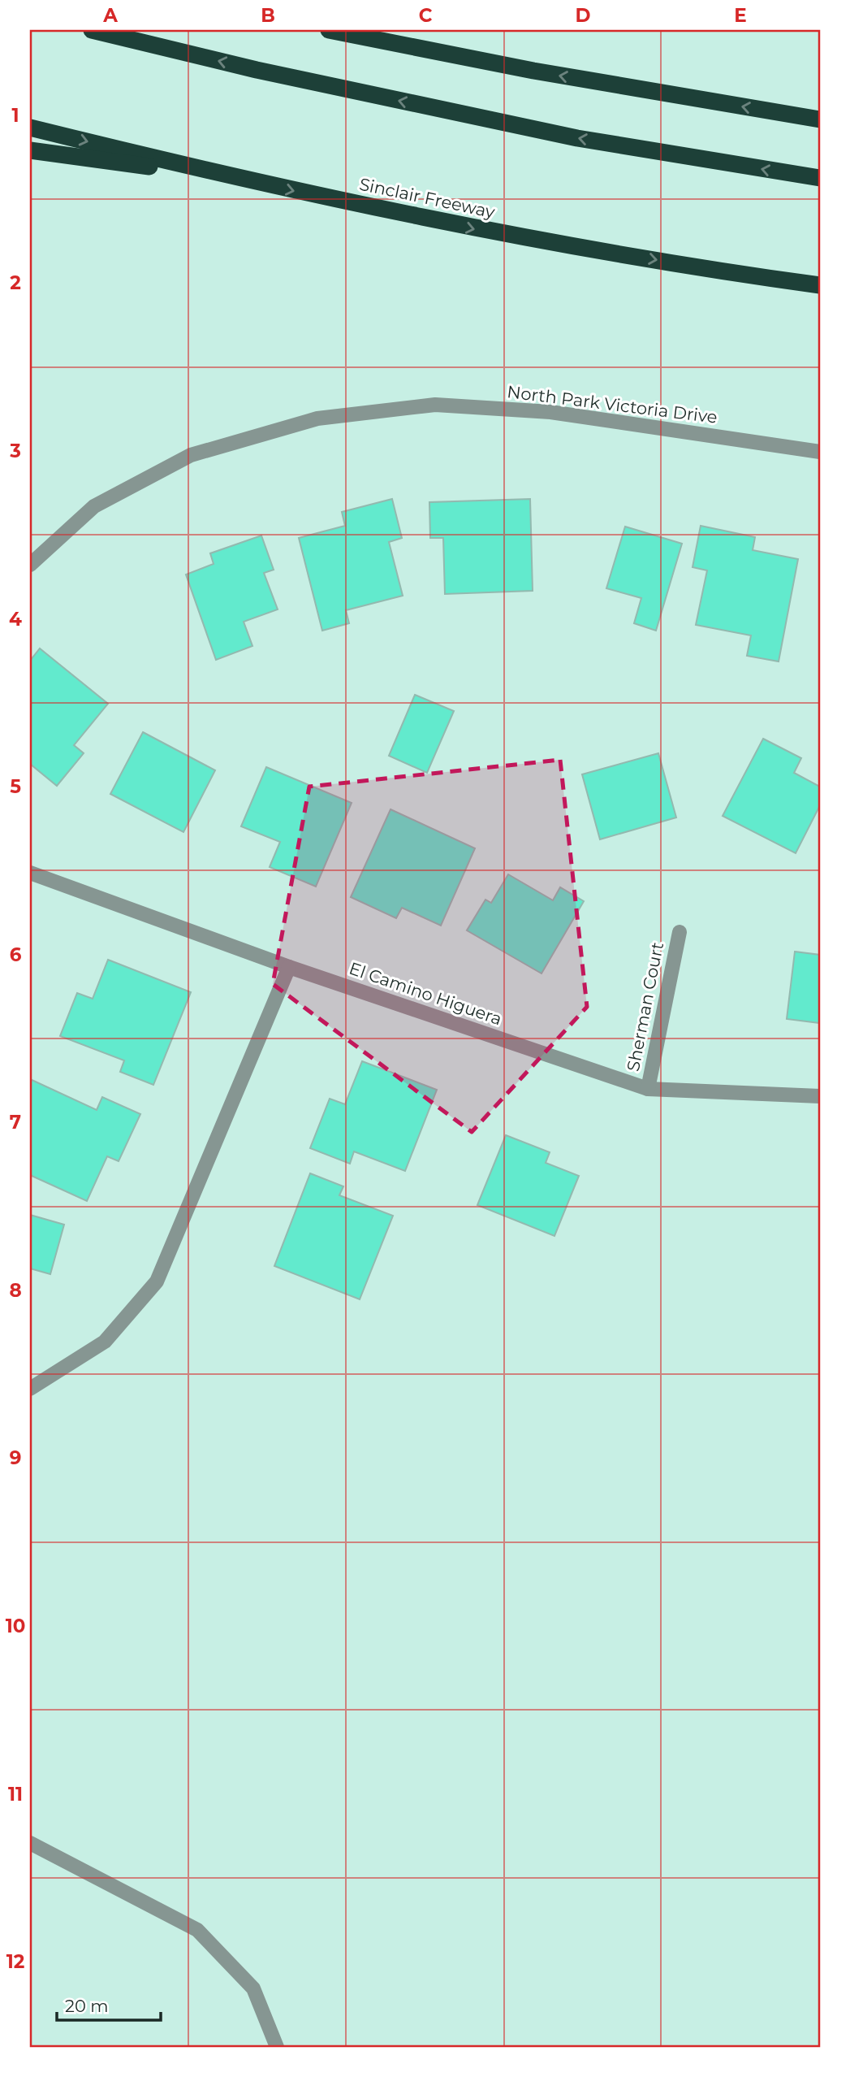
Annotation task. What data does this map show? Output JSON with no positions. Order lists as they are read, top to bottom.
{
  "streets": {
    "highway": ["Sinclair Freeway"],
    "street": ["North Park Victoria Drive", "El Camino Higuera", "Sherman Court"]
  },
  "crossings": [
    ["El Camino Higuera", "Sherman Court"]
  ],
  "scale_bar": "20 m",
  "grid": {
    "columns": [
      "A",
      "B",
      "C",
      "D",
      "E"
    ],
    "rows": [
      "1",
      "2",
      "3",
      "4",
      "5",
      "6",
      "7",
      "8",
      "9",
      "10",
      "11",
      "12"
    ]
  }
}
